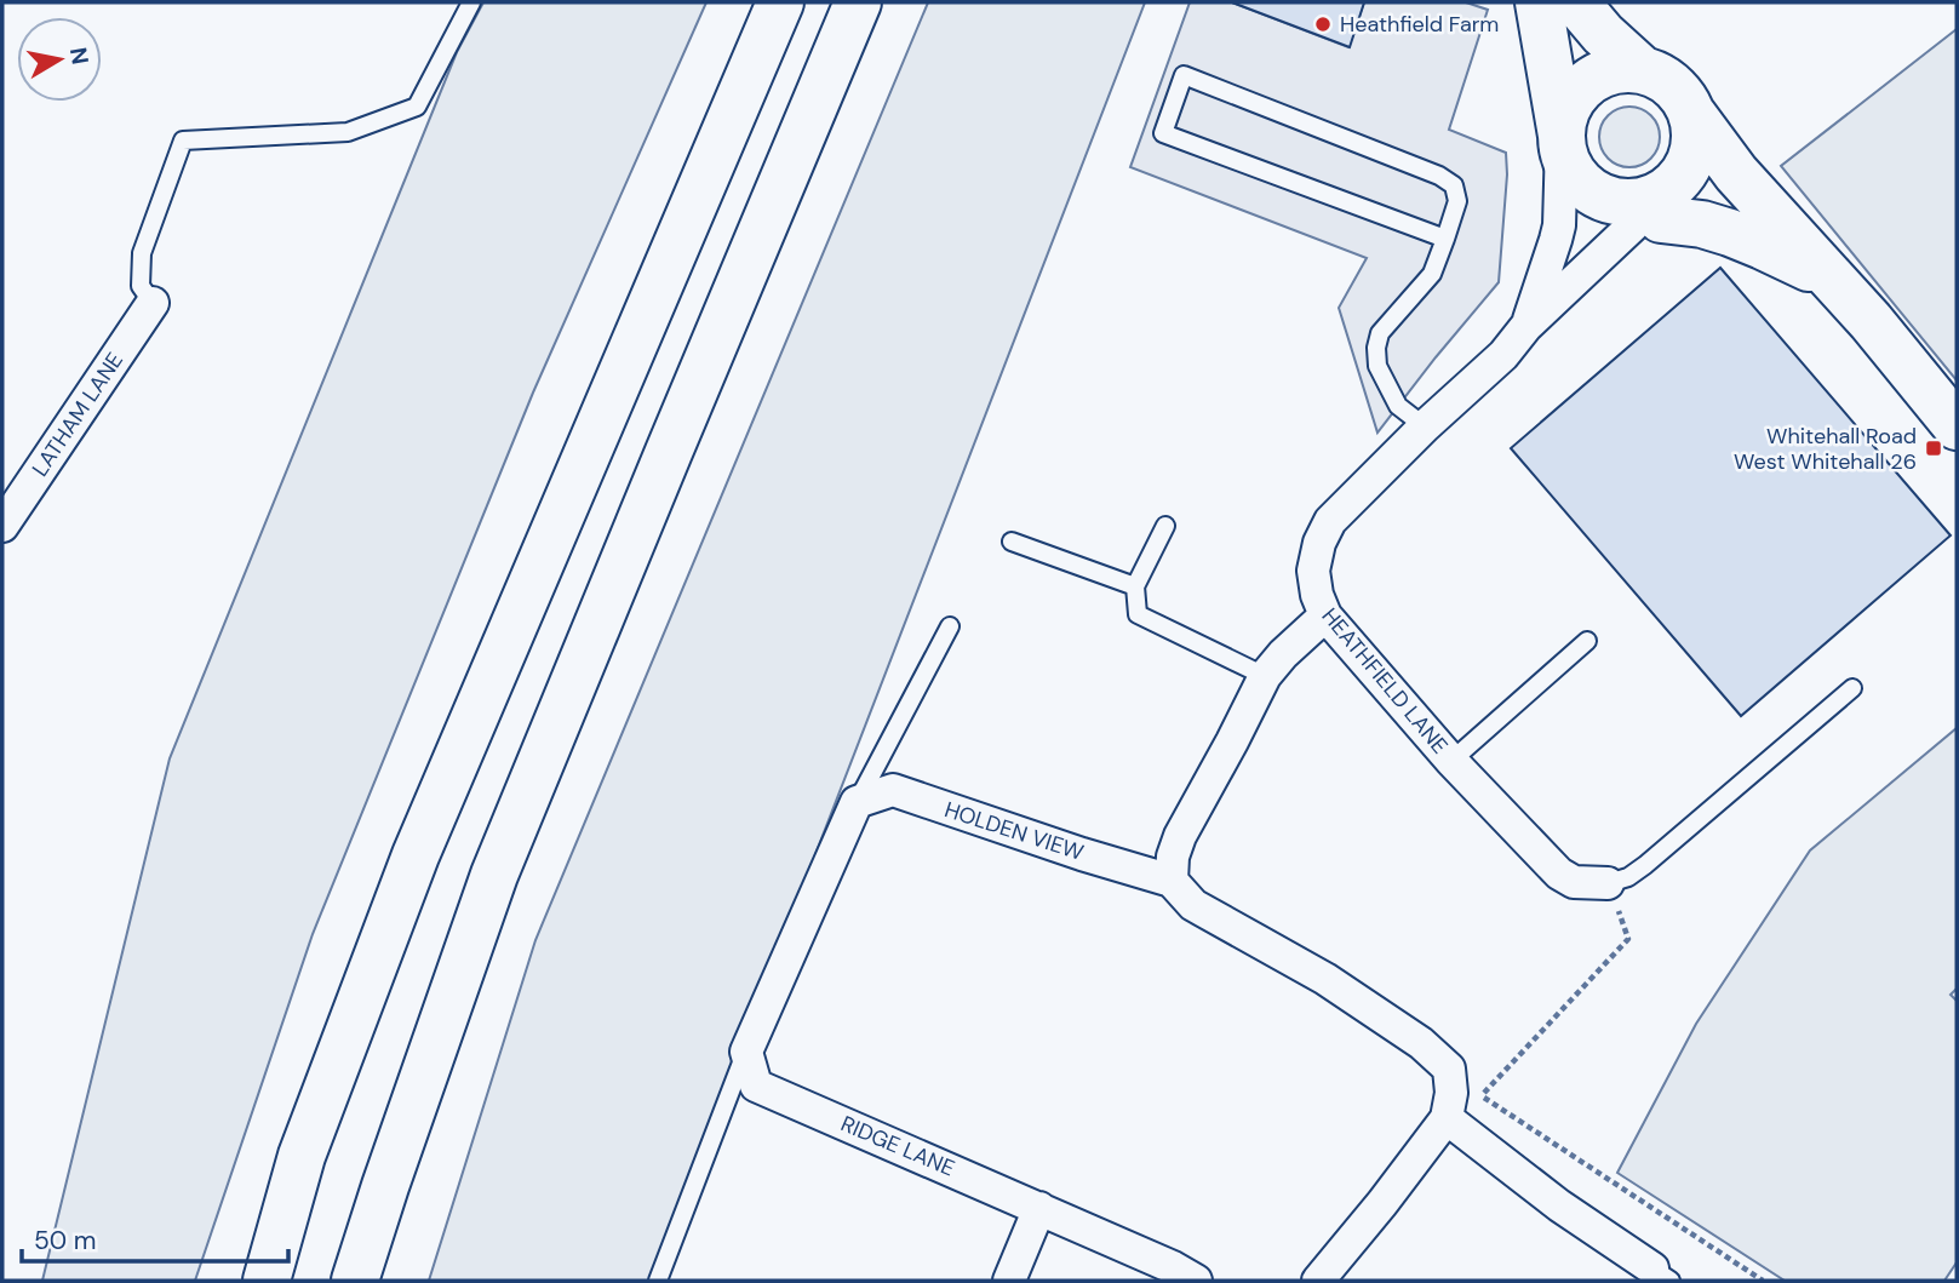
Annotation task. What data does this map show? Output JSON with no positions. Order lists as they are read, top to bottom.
{
  "streets": {
    "street": [
      "LATHAM LANE",
      "HEATHFIELD LANE",
      "HOLDEN VIEW",
      "RIDGE LANE"
    ]
  },
  "places": {
    "other": ["Heathfield Farm"],
    "transit": ["Whitehall Road West Whitehall 26"]
  },
  "scale_bar": "50 m",
  "north": "right"
}
